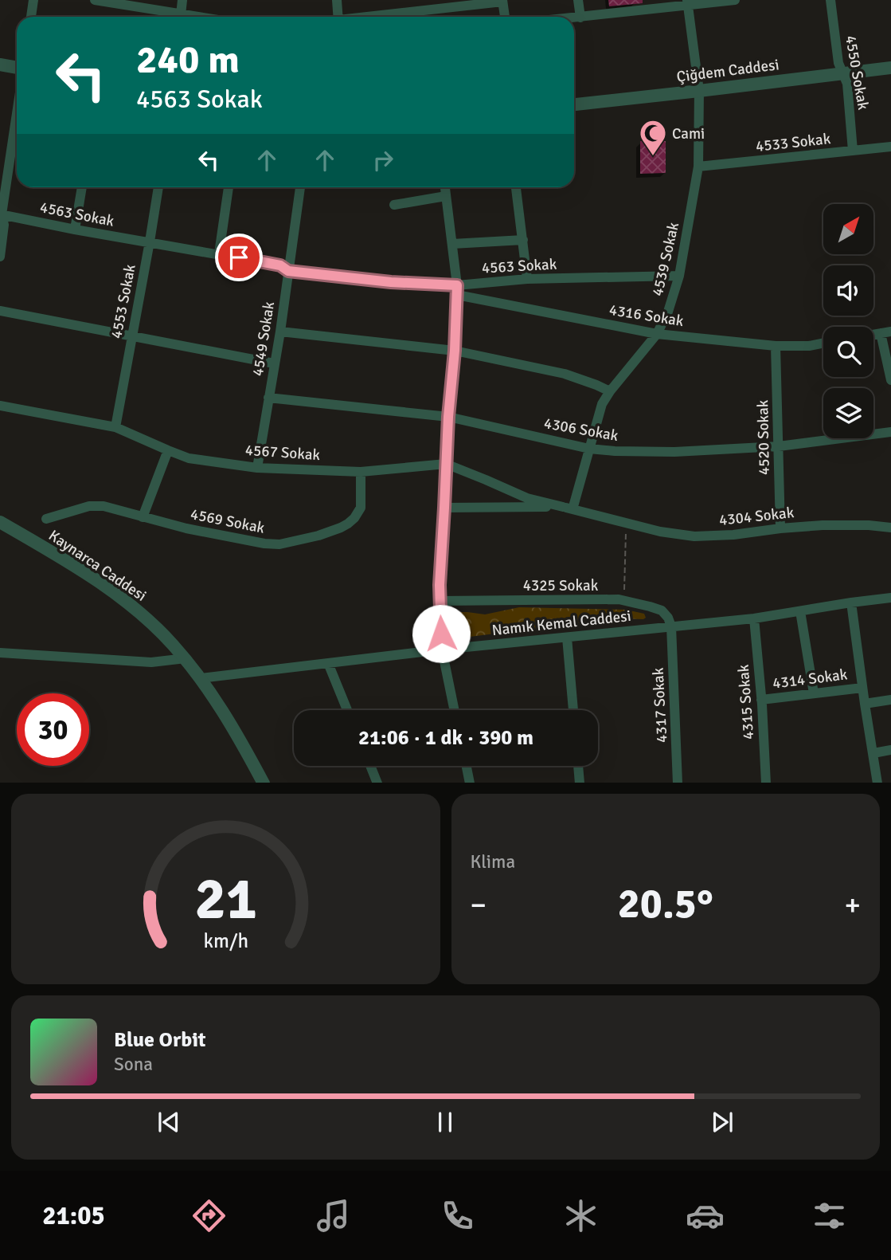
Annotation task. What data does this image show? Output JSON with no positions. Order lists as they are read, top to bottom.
{
  "streets": {
    "street": [
      "Çiğdem Caddesi",
      "4550 Sokak",
      "4533 Sokak",
      "4563 Sokak",
      "4539 Sokak",
      "4553 Sokak",
      "4316 Sokak",
      "4549 Sokak",
      "4306 Sokak",
      "4520 Sokak",
      "4567 Sokak",
      "4304 Sokak",
      "4569 Sokak",
      "Kaynarca Caddesi",
      "4325 Sokak",
      "Namık Kemal Caddesi",
      "4314 Sokak",
      "4315 Sokak",
      "4317 Sokak"
    ]
  },
  "crossings": [
    ["Çiğdem Caddesi", "4550 Sokak"],
    ["Çiğdem Caddesi", "4539 Sokak"],
    ["4550 Sokak", "4533 Sokak"],
    ["4533 Sokak", "4539 Sokak"],
    ["4563 Sokak", "4539 Sokak"],
    ["4563 Sokak", "4553 Sokak"],
    ["4563 Sokak", "4316 Sokak"],
    ["4563 Sokak", "4549 Sokak"],
    ["4539 Sokak", "4316 Sokak"],
    ["4539 Sokak", "4306 Sokak"],
    ["4539 Sokak", "4567 Sokak"],
    ["4539 Sokak", "4304 Sokak"],
    ["4553 Sokak", "4567 Sokak"],
    ["4316 Sokak", "4520 Sokak"],
    ["4549 Sokak", "4306 Sokak"],
    ["4549 Sokak", "4567 Sokak"],
    ["4306 Sokak", "4520 Sokak"],
    ["4520 Sokak", "4304 Sokak"],
    ["4567 Sokak", "4304 Sokak"],
    ["4567 Sokak", "4569 Sokak"],
    ["Kaynarca Caddesi", "Namık Kemal Caddesi"],
    ["4325 Sokak", "Namık Kemal Caddesi"],
    ["4325 Sokak", "4317 Sokak"],
    ["Namık Kemal Caddesi", "4315 Sokak"],
    ["Namık Kemal Caddesi", "4317 Sokak"],
    ["4314 Sokak", "4315 Sokak"]
  ],
  "places": {
    "mosque": ["Cami"]
  },
  "north": "top right",
  "page": {
    "turn": ["240 m", "4563 Sokak"],
    "limit": "30",
    "trip": "21:06 · 1 dk · 390 m",
    "tile": "Klima",
    "heat": ["−", "20.5°", "+"],
    "song": ["Blue Orbit", "Sona"],
    "tabs": "21:05",
    "gauge": ["21", "km/h"]
  }
}
